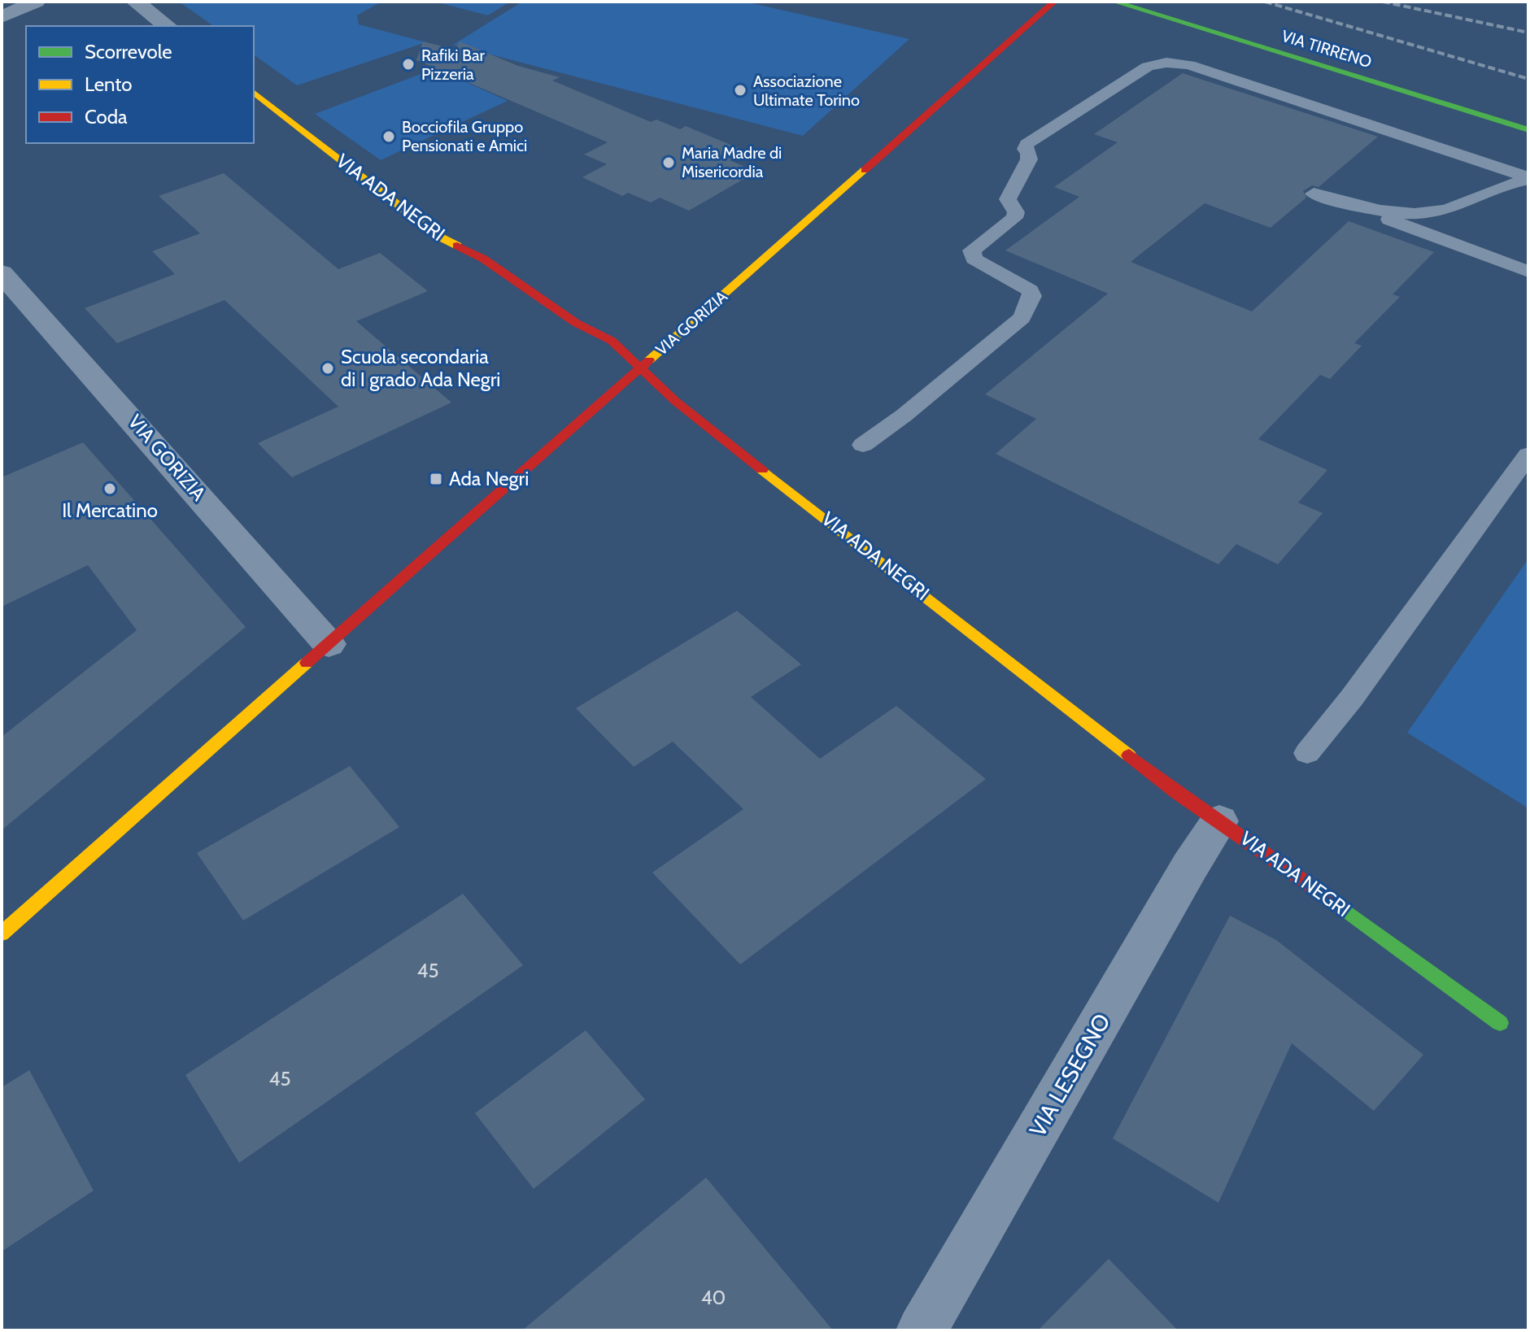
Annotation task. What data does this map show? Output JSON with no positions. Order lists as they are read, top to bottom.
{
  "streets": {
    "street": [
      "VIA TIRRENO",
      "VIA ADA NEGRI",
      "VIA GORIZIA",
      "VIA LESEGNO"
    ]
  },
  "crossings": [
    ["VIA ADA NEGRI", "VIA GORIZIA"],
    ["VIA ADA NEGRI", "VIA LESEGNO"]
  ],
  "places": {
    "other": [
      "Rafiki Bar Pizzeria",
      "Associazione Ultimate Torino",
      "Bocciofila Gruppo Pensionati e Amici",
      "Maria Madre di Misericordia",
      "Scuola secondaria di I grado Ada Negri",
      "Il Mercatino"
    ],
    "transit": ["Ada Negri"]
  },
  "house_numbers": ["45", "45", "40"],
  "legend": ["Scorrevole", "Lento", "Coda"]
}
